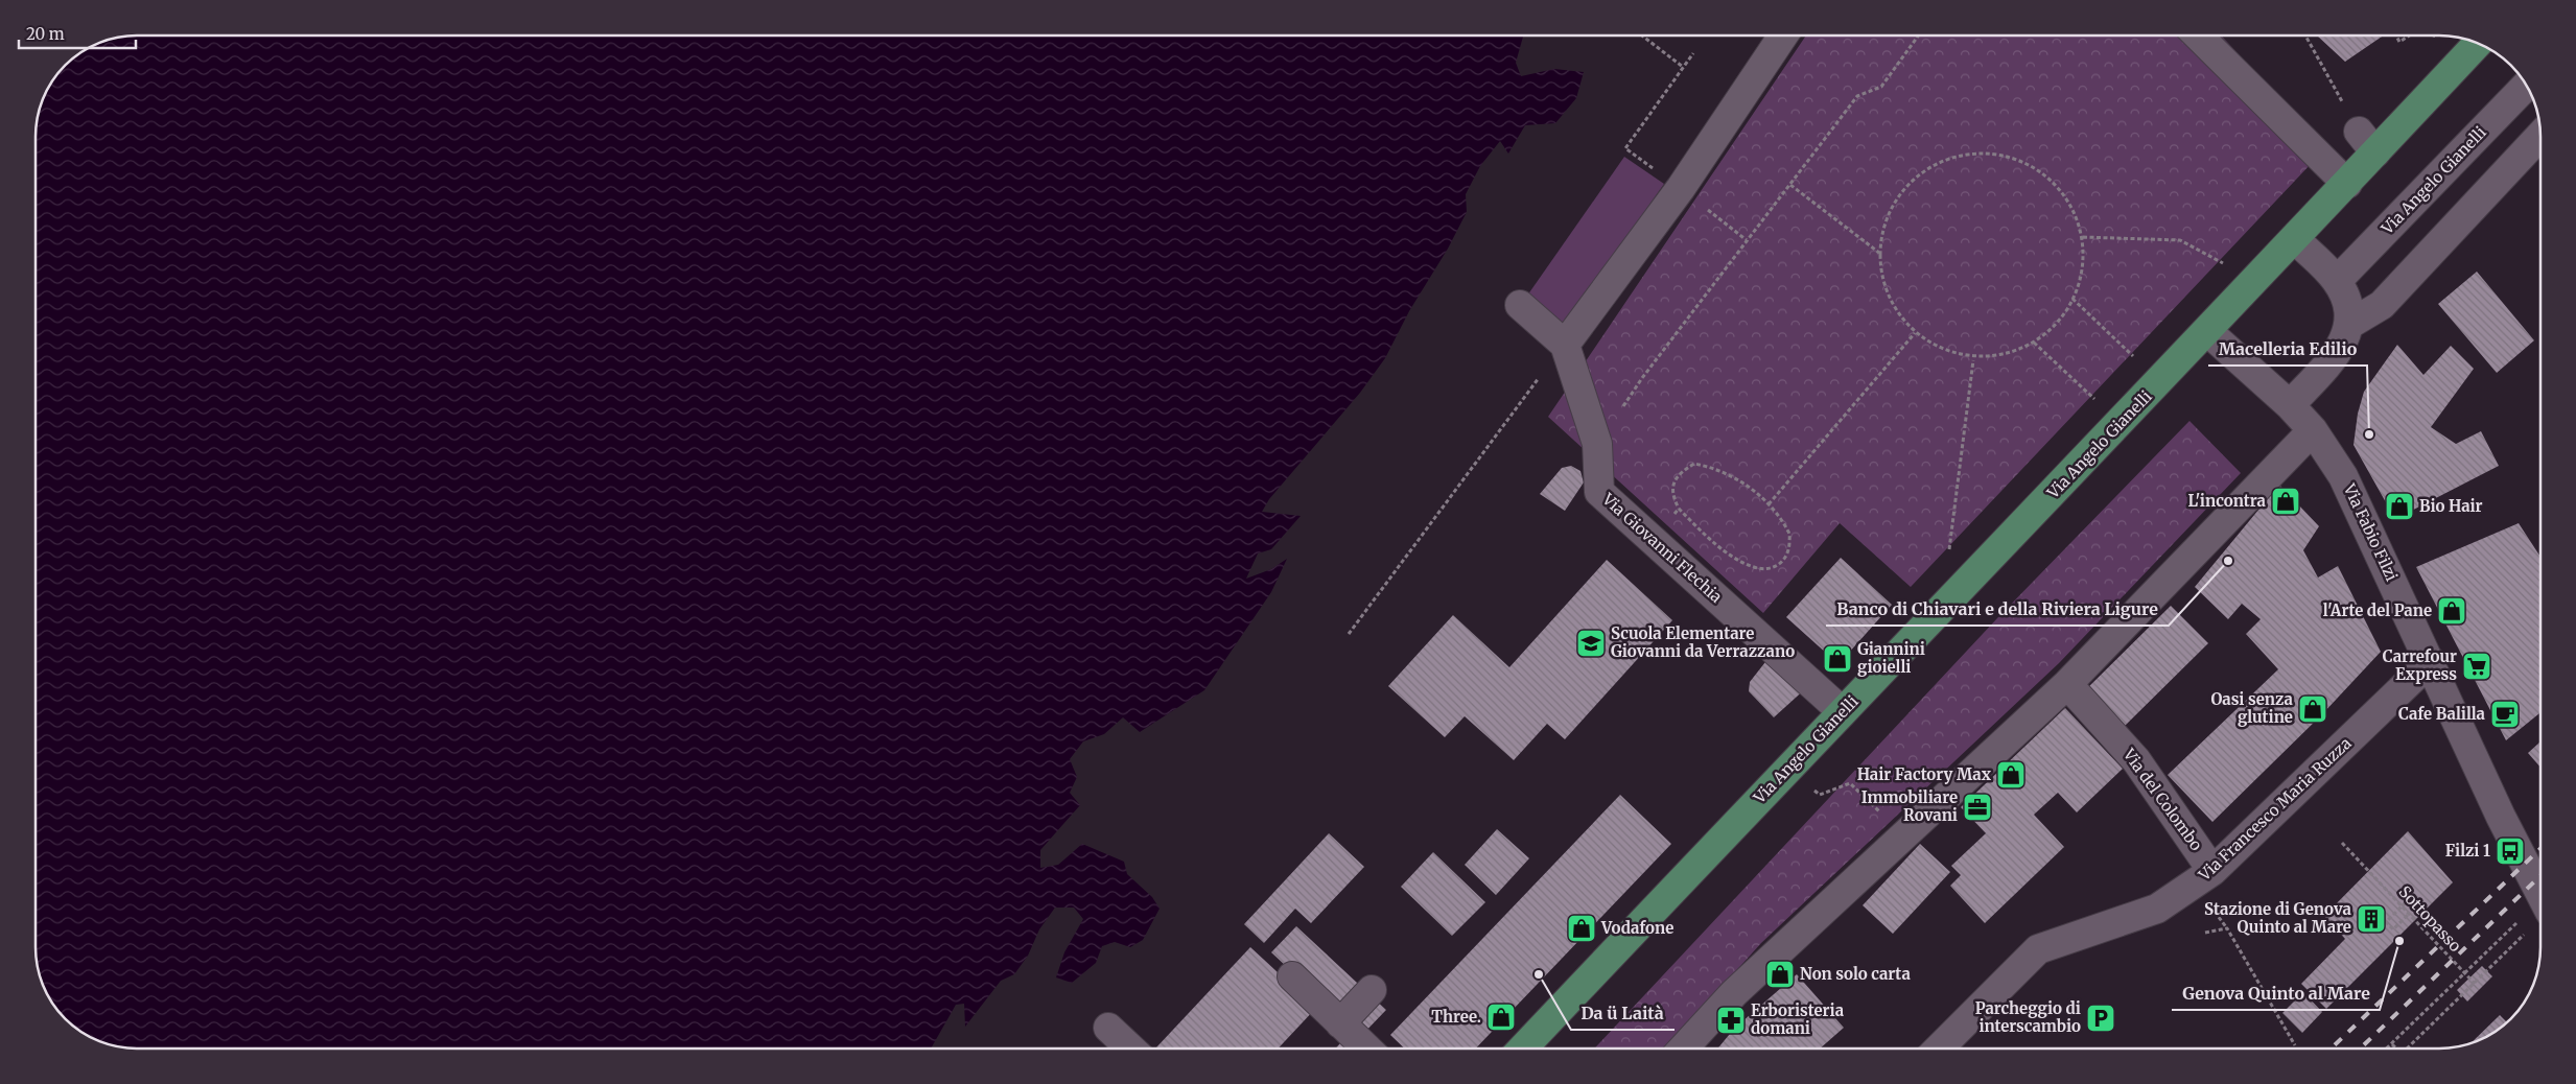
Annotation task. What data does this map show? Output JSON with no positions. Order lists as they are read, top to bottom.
{
  "streets": {
    "main road": ["Via Angelo Gianelli"],
    "street": [
      "Via Fabio Filzi",
      "Via Giovanni Flechia",
      "Via del Colombo",
      "Via Francesco Maria Ruzza"
    ],
    "path": ["Sottopasso"]
  },
  "crossings": [
    ["Via Angelo Gianelli", "Via Fabio Filzi"],
    ["Via Angelo Gianelli", "Via Giovanni Flechia"],
    ["Via Fabio Filzi", "Via Francesco Maria Ruzza"],
    ["Via del Colombo", "Via Francesco Maria Ruzza"]
  ],
  "places": {
    "other": [
      "Macelleria Edilio",
      "Banco di Chiavari e della Riviera Ligure",
      "Genova Quinto al Mare",
      "Da ü Laità"
    ],
    "shop": [
      "L'incontra",
      "Bio Hair",
      "l'Arte del Pane",
      "Giannini gioielli",
      "Oasi senza glutine",
      "Hair Factory Max",
      "Vodafone",
      "Non solo carta",
      "Three."
    ],
    "school or university": ["Scuola Elementare Giovanni da Verrazzano"],
    "supermarket": ["Carrefour Express"],
    "cafe": ["Cafe Balilla"],
    "office": ["Immobiliare Rovani"],
    "bus stop": ["Filzi 1"],
    "building": ["Stazione di Genova Quinto al Mare"],
    "parking": ["Parcheggio di interscambio"],
    "pharmacy": ["Erboristeria domani"]
  },
  "scale_bar": "20 m"
}
